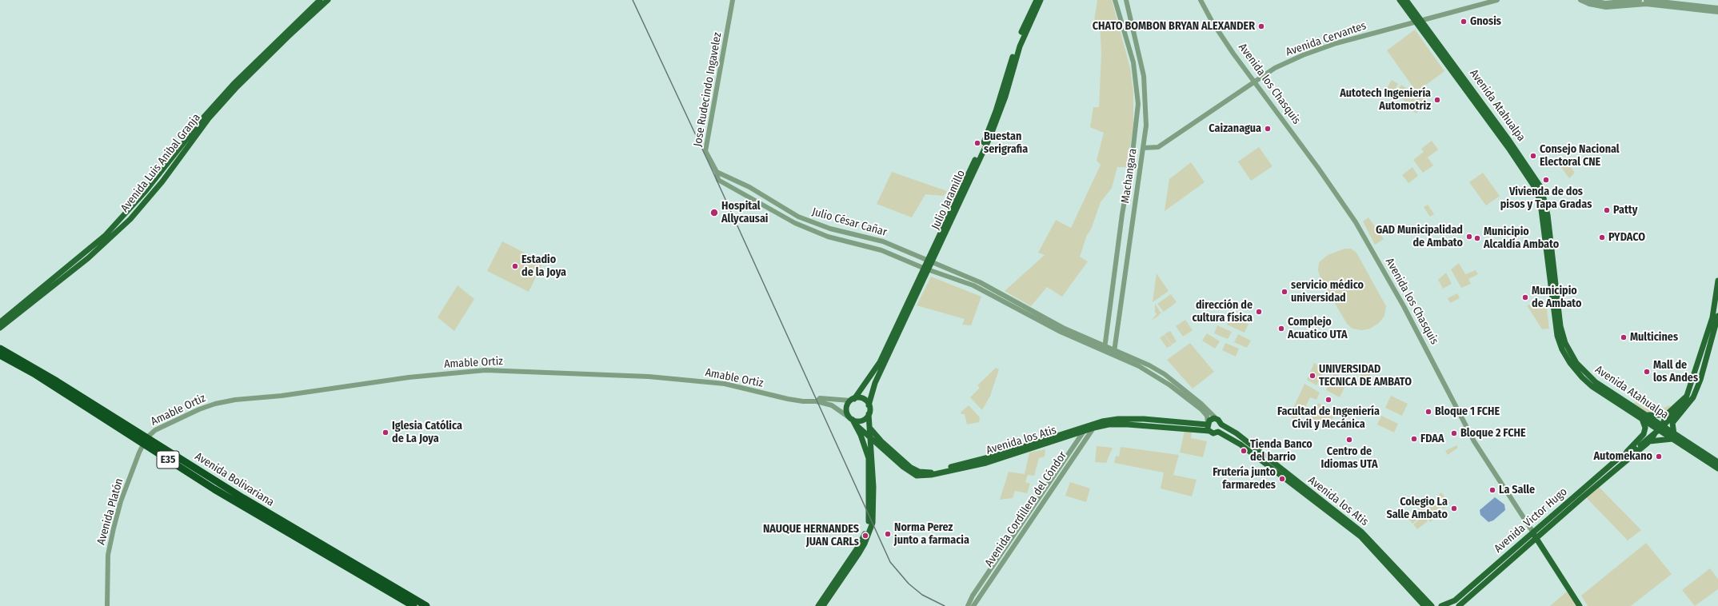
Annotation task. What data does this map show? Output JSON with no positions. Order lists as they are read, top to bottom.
{
  "streets": {
    "highway": ["E35", "Avenida Bolivariana"],
    "main road": [
      "Avenida los Chasquis",
      "Avenida Atahualpa",
      "Avenida Luis Anibal Granja",
      "Julio Jaramillo",
      "Avenida los Atis",
      "Avenida Victor Hugo"
    ],
    "street": [
      "Avenida Cervantes",
      "Jose Rudecindo Ingavelez",
      "Machangara",
      "Julio César Cañar",
      "Amable Ortiz",
      "Avenida Cordillera del Cóndor",
      "Avenida Platón"
    ]
  },
  "crossings": [
    ["Avenida Cervantes", "Avenida los Chasquis"],
    ["Avenida Cervantes", "Avenida Atahualpa"],
    ["Avenida Cervantes", "Machangara"],
    ["Avenida los Chasquis", "Avenida Victor Hugo"],
    ["Jose Rudecindo Ingavelez", "Julio César Cañar"],
    ["Avenida Atahualpa", "Avenida Victor Hugo"],
    ["Machangara", "Avenida los Atis"],
    ["Julio Jaramillo", "Julio César Cañar"],
    ["Julio Jaramillo", "Amable Ortiz"],
    ["Julio Jaramillo", "Avenida los Atis"],
    ["Julio César Cañar", "Avenida los Atis"],
    ["Amable Ortiz", "Avenida Bolivariana"],
    ["Amable Ortiz", "Avenida Platón"],
    ["Avenida los Atis", "Avenida Cordillera del Cóndor"],
    ["Avenida Bolivariana", "Avenida Platón"]
  ],
  "places": [
    "Gnosis",
    "CHATO BOMBON BRYAN ALEXANDER",
    "Autotech Ingeniería Automotriz",
    "Caizanagua",
    "Buestan serigrafia",
    "Consejo Nacional Electoral CNE",
    "Vivienda de dos pisos y Tapa Gradas",
    "Patty",
    "Hospital Allycausai",
    "GAD Municipalidad de Ambato",
    "PYDACO",
    "Municipio Alcaldía Ambato",
    "Estadio de la Joya",
    "servicio médico universidad",
    "Municipio de Ambato",
    "dirección de cultura física",
    "Complejo Acuatico UTA",
    "Multicines",
    "Mall de los Andes",
    "UNIVERSIDAD TECNICA DE AMBATO",
    "Facultad de Ingeniería Civil y Mecánica",
    "Bloque 1 FCHE",
    "Iglesia Católica de La Joya",
    "Bloque 2 FCHE",
    "FDAA",
    "Centro de Idiomas UTA",
    "Tienda Banco del barrio",
    "Automekano",
    "Frutería junto farmaredes",
    "La Salle",
    "Colegio La Salle Ambato",
    "Norma Perez junto a farmacia",
    "NAUQUE HERNANDES JUAN CARLs"
  ]
}
